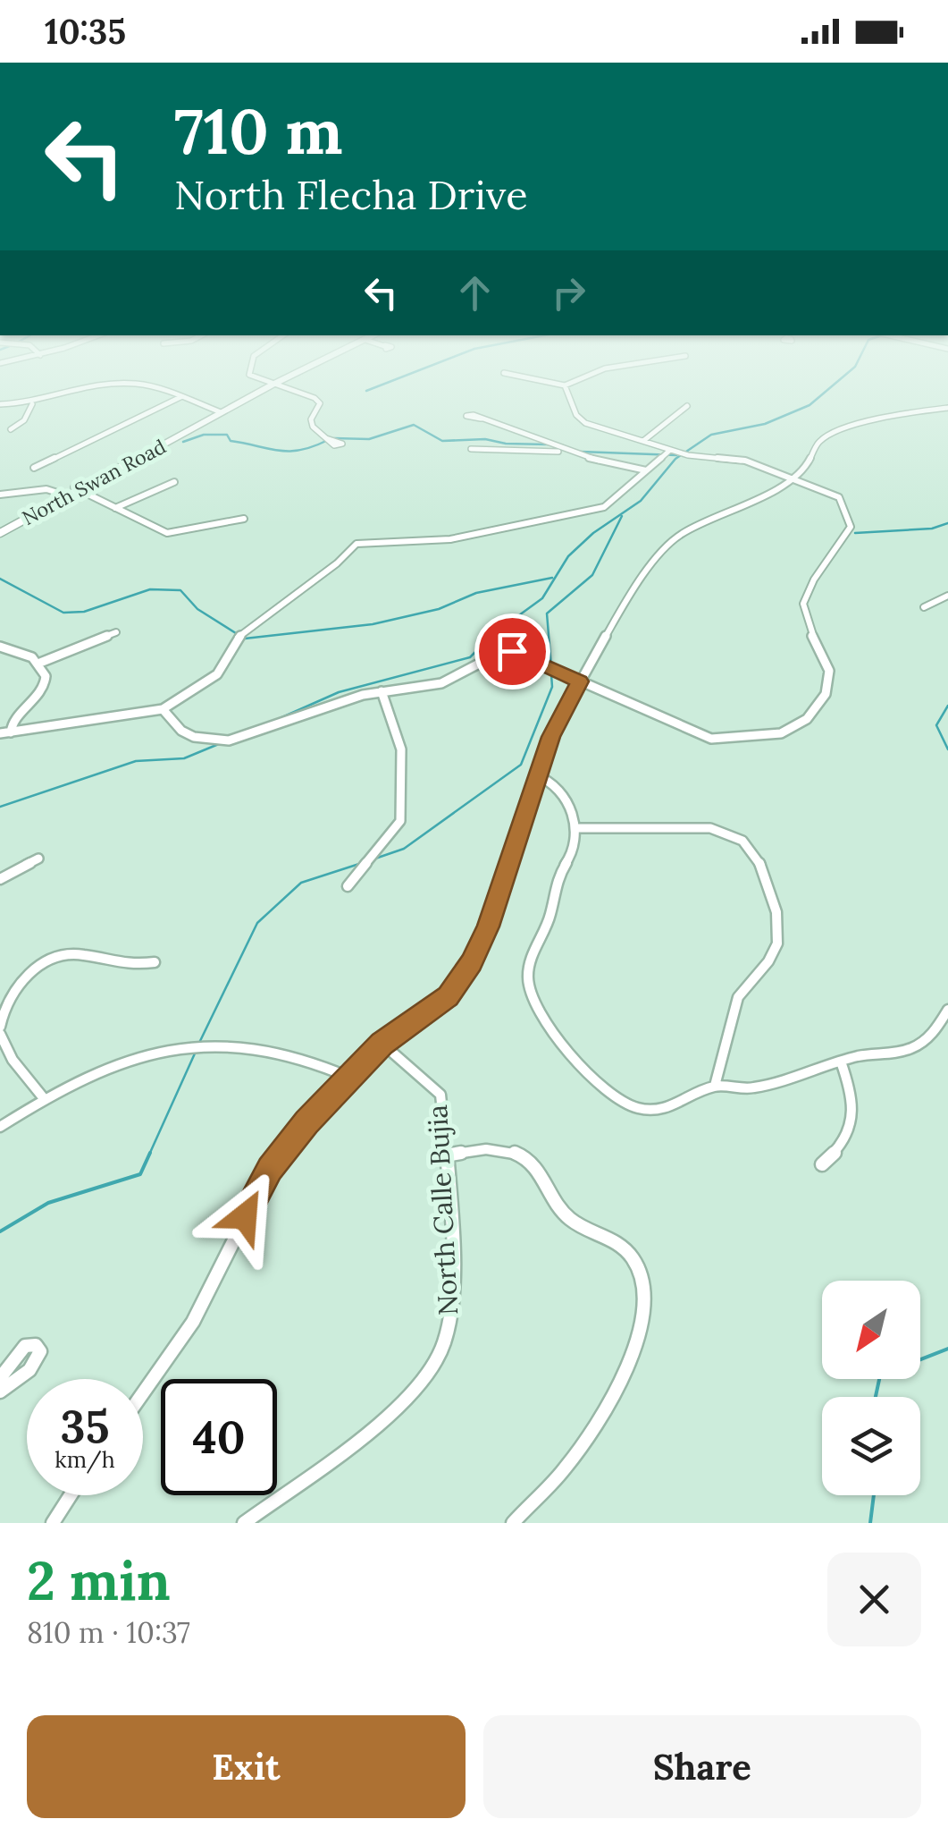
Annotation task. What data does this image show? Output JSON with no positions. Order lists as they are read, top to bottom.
{
  "streets": {
    "main road": ["North Swan Road"],
    "street": ["North Calle Bujia"]
  },
  "north": "bottom left",
  "page": {
    "status": "10:35",
    "turn": ["710 m", "North Flecha Drive"],
    "speed": "35 km/h",
    "limit": "40",
    "heading": ["2 min", "810 m · 10:37"],
    "buttons": ["Exit", "Share"]
  }
}
